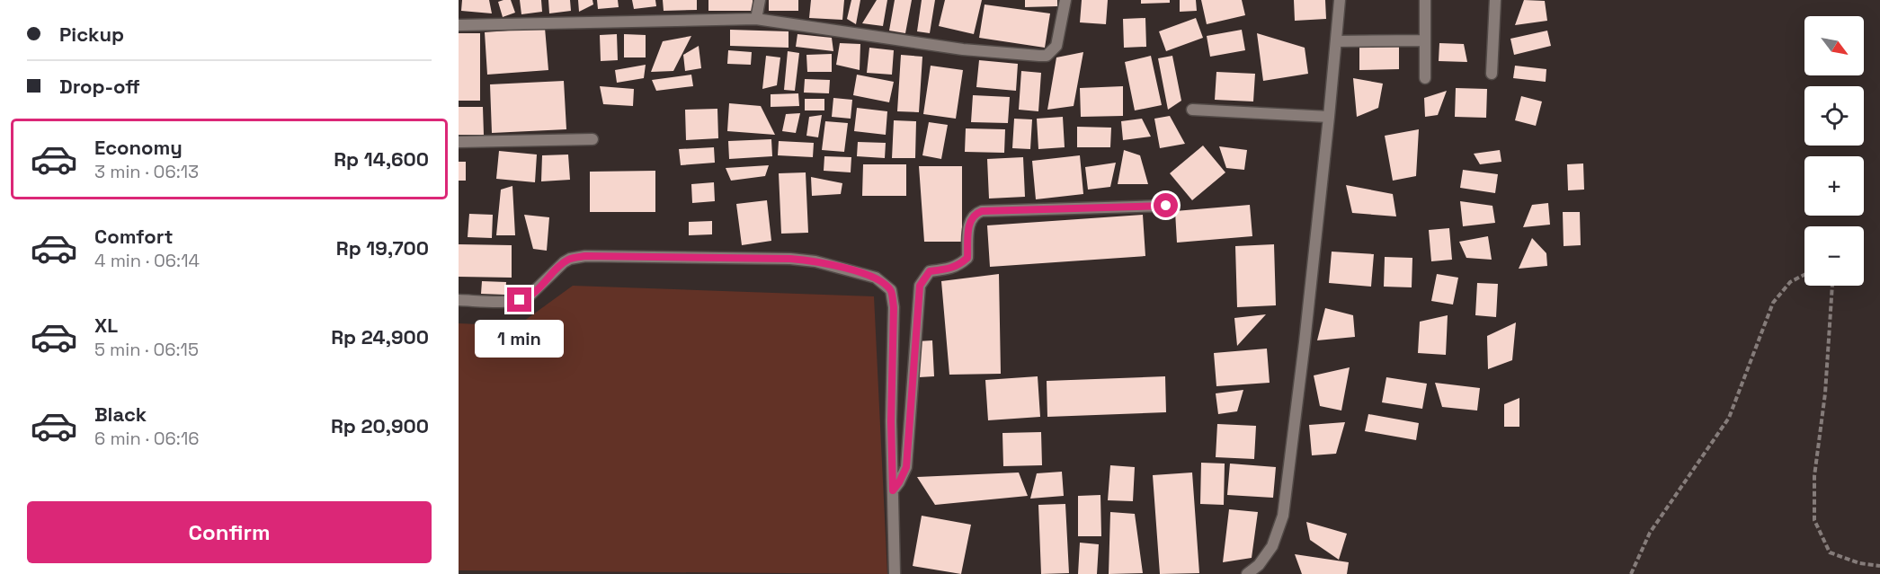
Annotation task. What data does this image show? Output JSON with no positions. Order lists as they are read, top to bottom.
{
  "north": "bottom right",
  "page": {
    "banner": ["Pickup", "Drop-off"],
    "map_buttons": ["+", "−"],
    "list": [
      {
        "name": "Economy",
        "note": "3 min · 06:13",
        "value": "Rp 14,600"
      },
      {
        "name": "Comfort",
        "note": "4 min · 06:14",
        "value": "Rp 19,700"
      },
      {
        "name": "XL",
        "note": "5 min · 06:15",
        "value": "Rp 24,900"
      },
      {
        "name": "Black",
        "note": "6 min · 06:16",
        "value": "Rp 20,900"
      }
    ],
    "bubble": "1 min",
    "buttons": "Confirm"
  }
}
